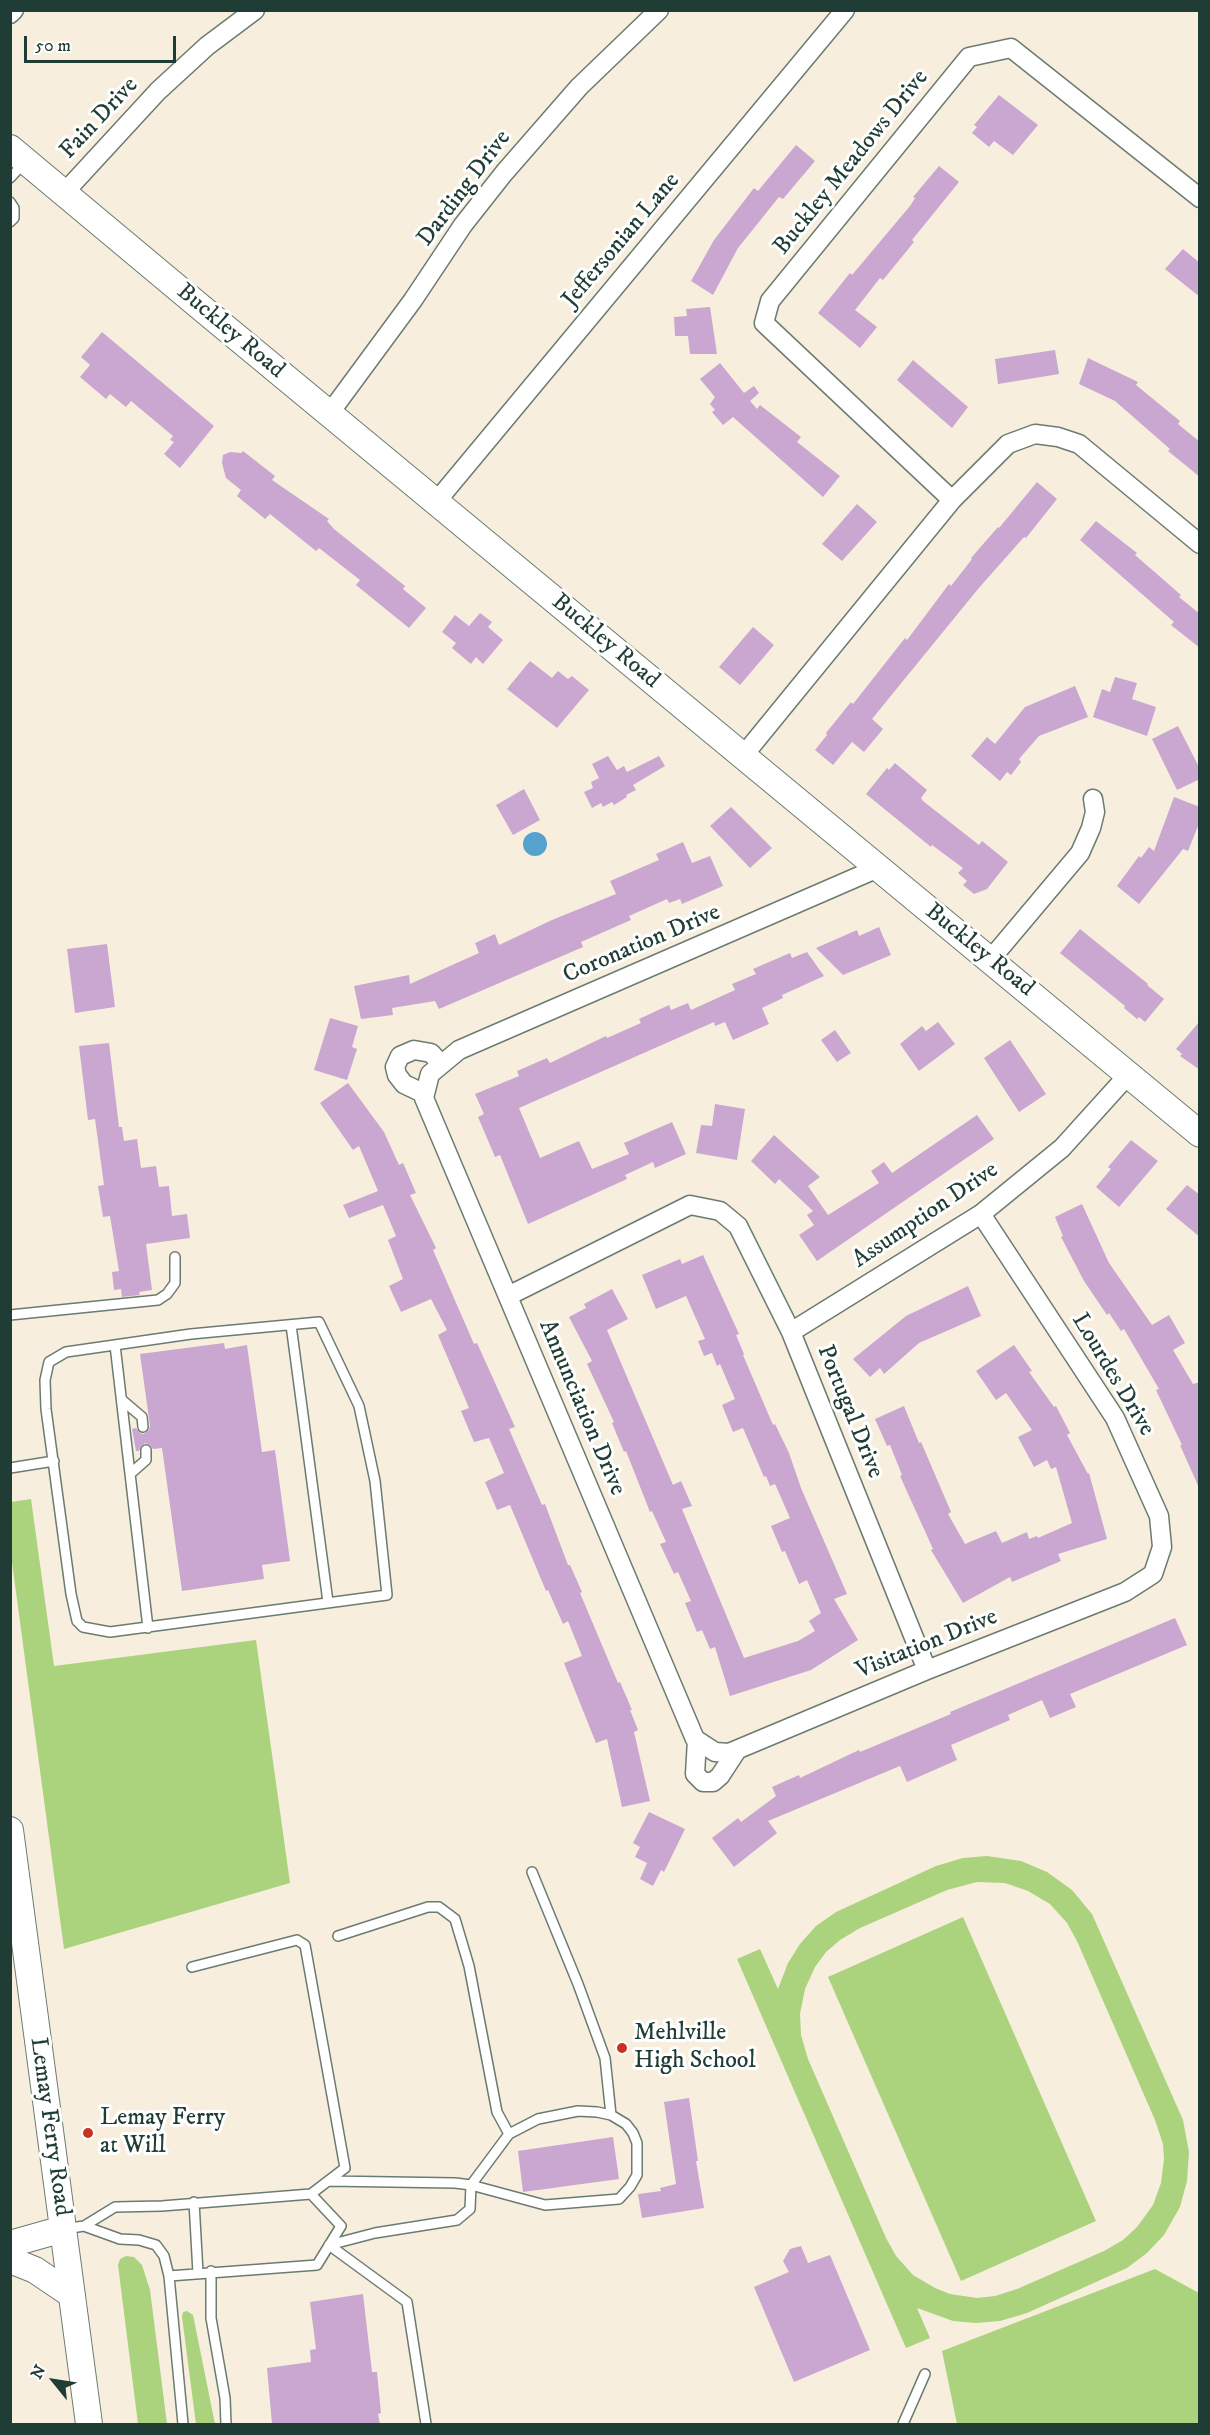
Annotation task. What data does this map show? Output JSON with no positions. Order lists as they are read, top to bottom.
{
  "streets": {
    "street": [
      "Fain Drive",
      "Buckley Meadows Drive",
      "Darding Drive",
      "Jeffersonian Lane",
      "Buckley Road",
      "Coronation Drive",
      "Assumption Drive",
      "Lourdes Drive",
      "Annunciation Drive",
      "Portugal Drive",
      "Visitation Drive",
      "Lemay Ferry Road"
    ]
  },
  "crossings": [
    ["Fain Drive", "Buckley Road"],
    ["Darding Drive", "Buckley Road"],
    ["Jeffersonian Lane", "Buckley Road"],
    ["Buckley Road", "Coronation Drive"],
    ["Buckley Road", "Assumption Drive"],
    ["Coronation Drive", "Annunciation Drive"],
    ["Assumption Drive", "Lourdes Drive"],
    ["Assumption Drive", "Portugal Drive"],
    ["Lourdes Drive", "Visitation Drive"],
    ["Annunciation Drive", "Portugal Drive"],
    ["Annunciation Drive", "Visitation Drive"],
    ["Portugal Drive", "Visitation Drive"]
  ],
  "places": ["Mehlville High School", "Lemay Ferry at Will"],
  "scale_bar": "50 m",
  "north": "top left"
}
